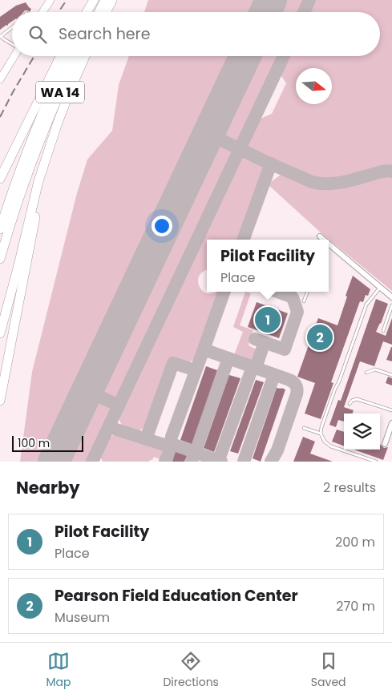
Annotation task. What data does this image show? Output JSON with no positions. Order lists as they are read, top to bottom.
{
  "streets": {
    "highway": ["WA 14"]
  },
  "scale_bar": "100 m",
  "north": "right",
  "page": {
    "search": "Search here",
    "popup": ["Pilot Facility", "Place"],
    "pins": ["1", "2"],
    "scale": "100 m",
    "heading": ["Nearby", "2 results"],
    "list": [
      {
        "mark": "1",
        "name": "Pilot Facility",
        "note": "Place",
        "value": "200 m"
      },
      {
        "mark": "2",
        "name": "Pearson Field Education Center",
        "note": "Museum",
        "value": "270 m"
      }
    ],
    "nav": ["Map", "Directions", "Saved"]
  }
}
